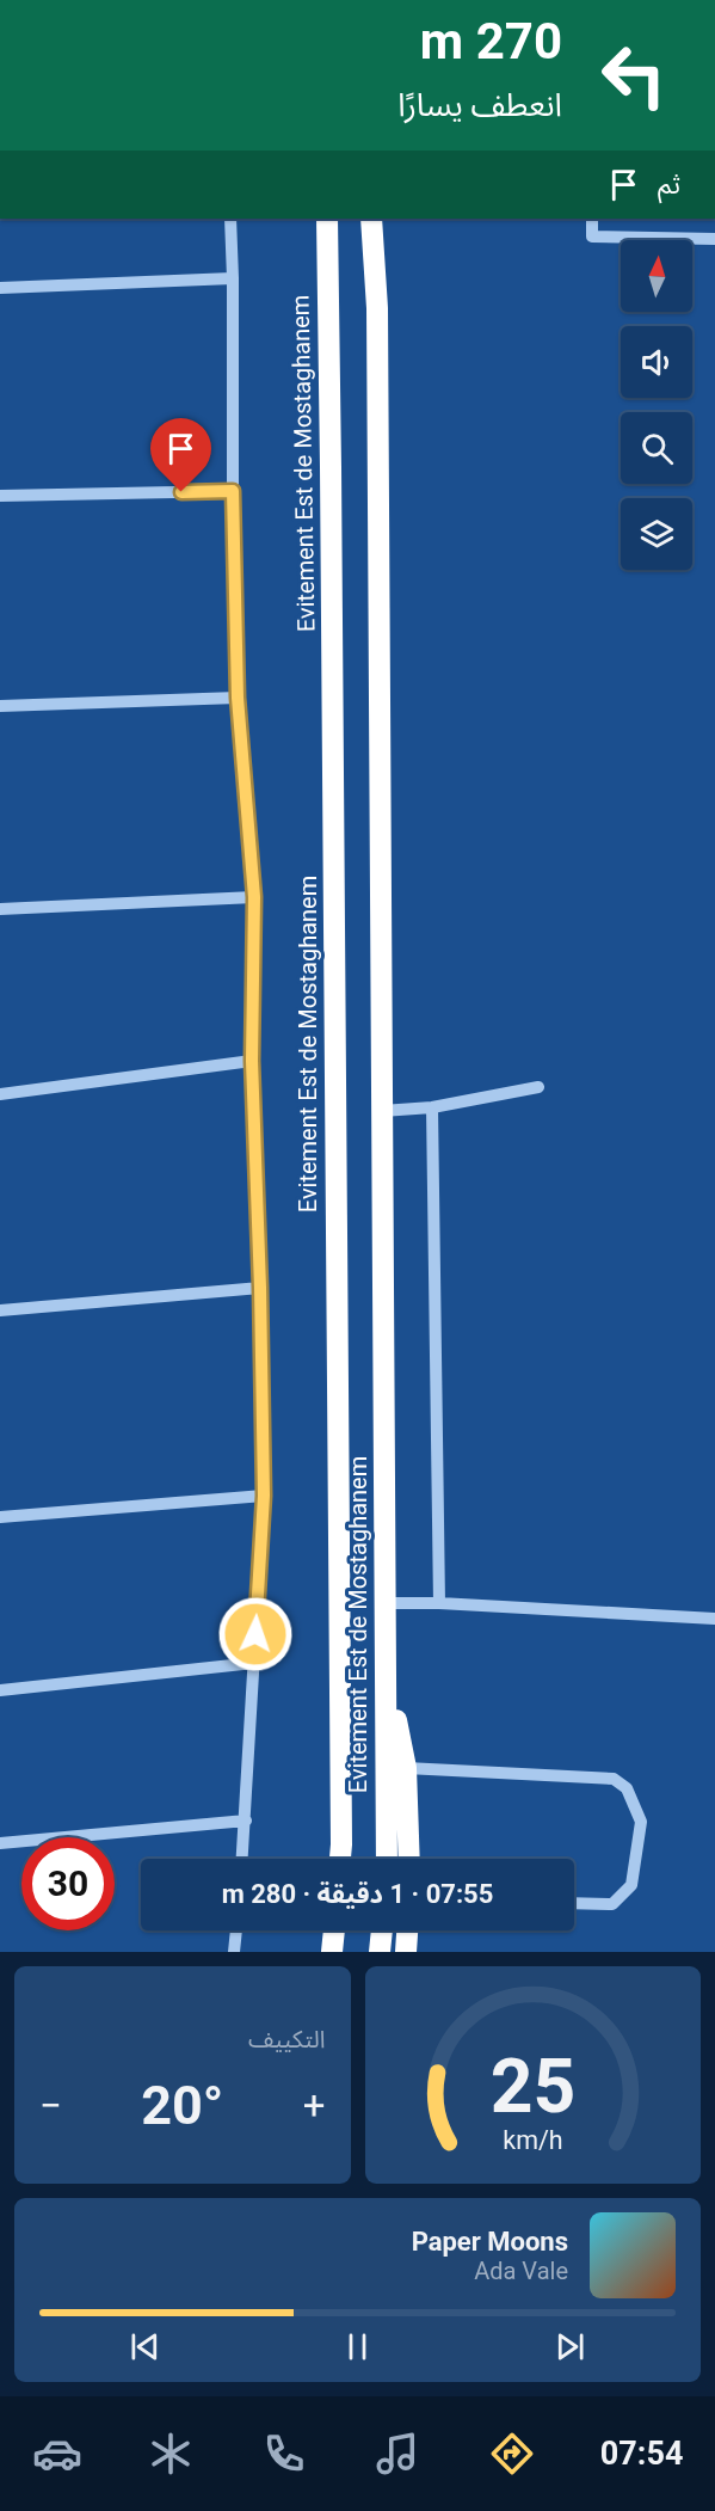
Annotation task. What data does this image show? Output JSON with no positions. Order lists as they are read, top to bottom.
{
  "streets": {
    "highway": ["Evitement Est de Mostaghanem"]
  },
  "north": "top",
  "page": {
    "turn": ["270 m", "انعطف يسارًا"],
    "then": "ثم",
    "limit": "30",
    "trip": "07:55 · 1 دقيقة · 280 m",
    "tile": "التكييف",
    "heat": ["−", "20°", "+"],
    "song": ["Paper Moons", "Ada Vale"],
    "tabs": "07:54",
    "gauge": ["25", "km/h"]
  }
}
